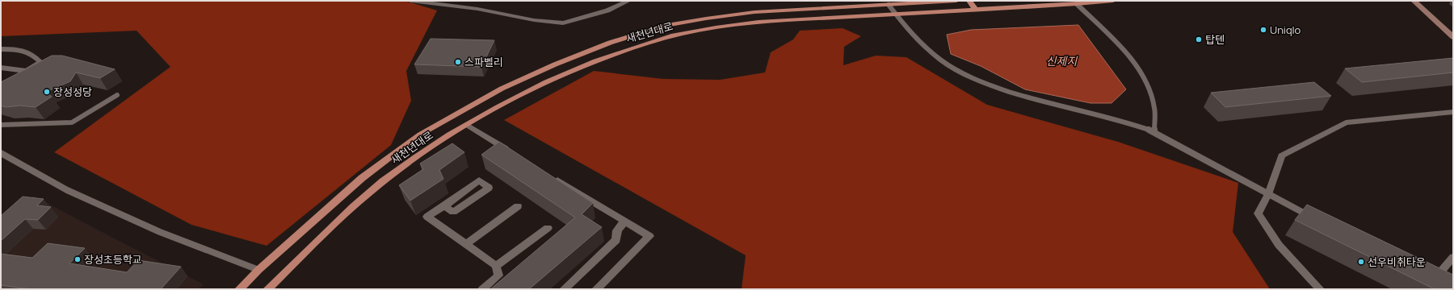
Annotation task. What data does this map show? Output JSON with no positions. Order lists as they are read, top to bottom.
{
  "streets": {
    "main road": ["새천년대로"]
  },
  "water": ["신제지"],
  "places": [
    "Uniqlo",
    "탑텐",
    "스파벨리",
    "장성성당",
    "장성초등학교",
    "선우비취타운"
  ]
}
